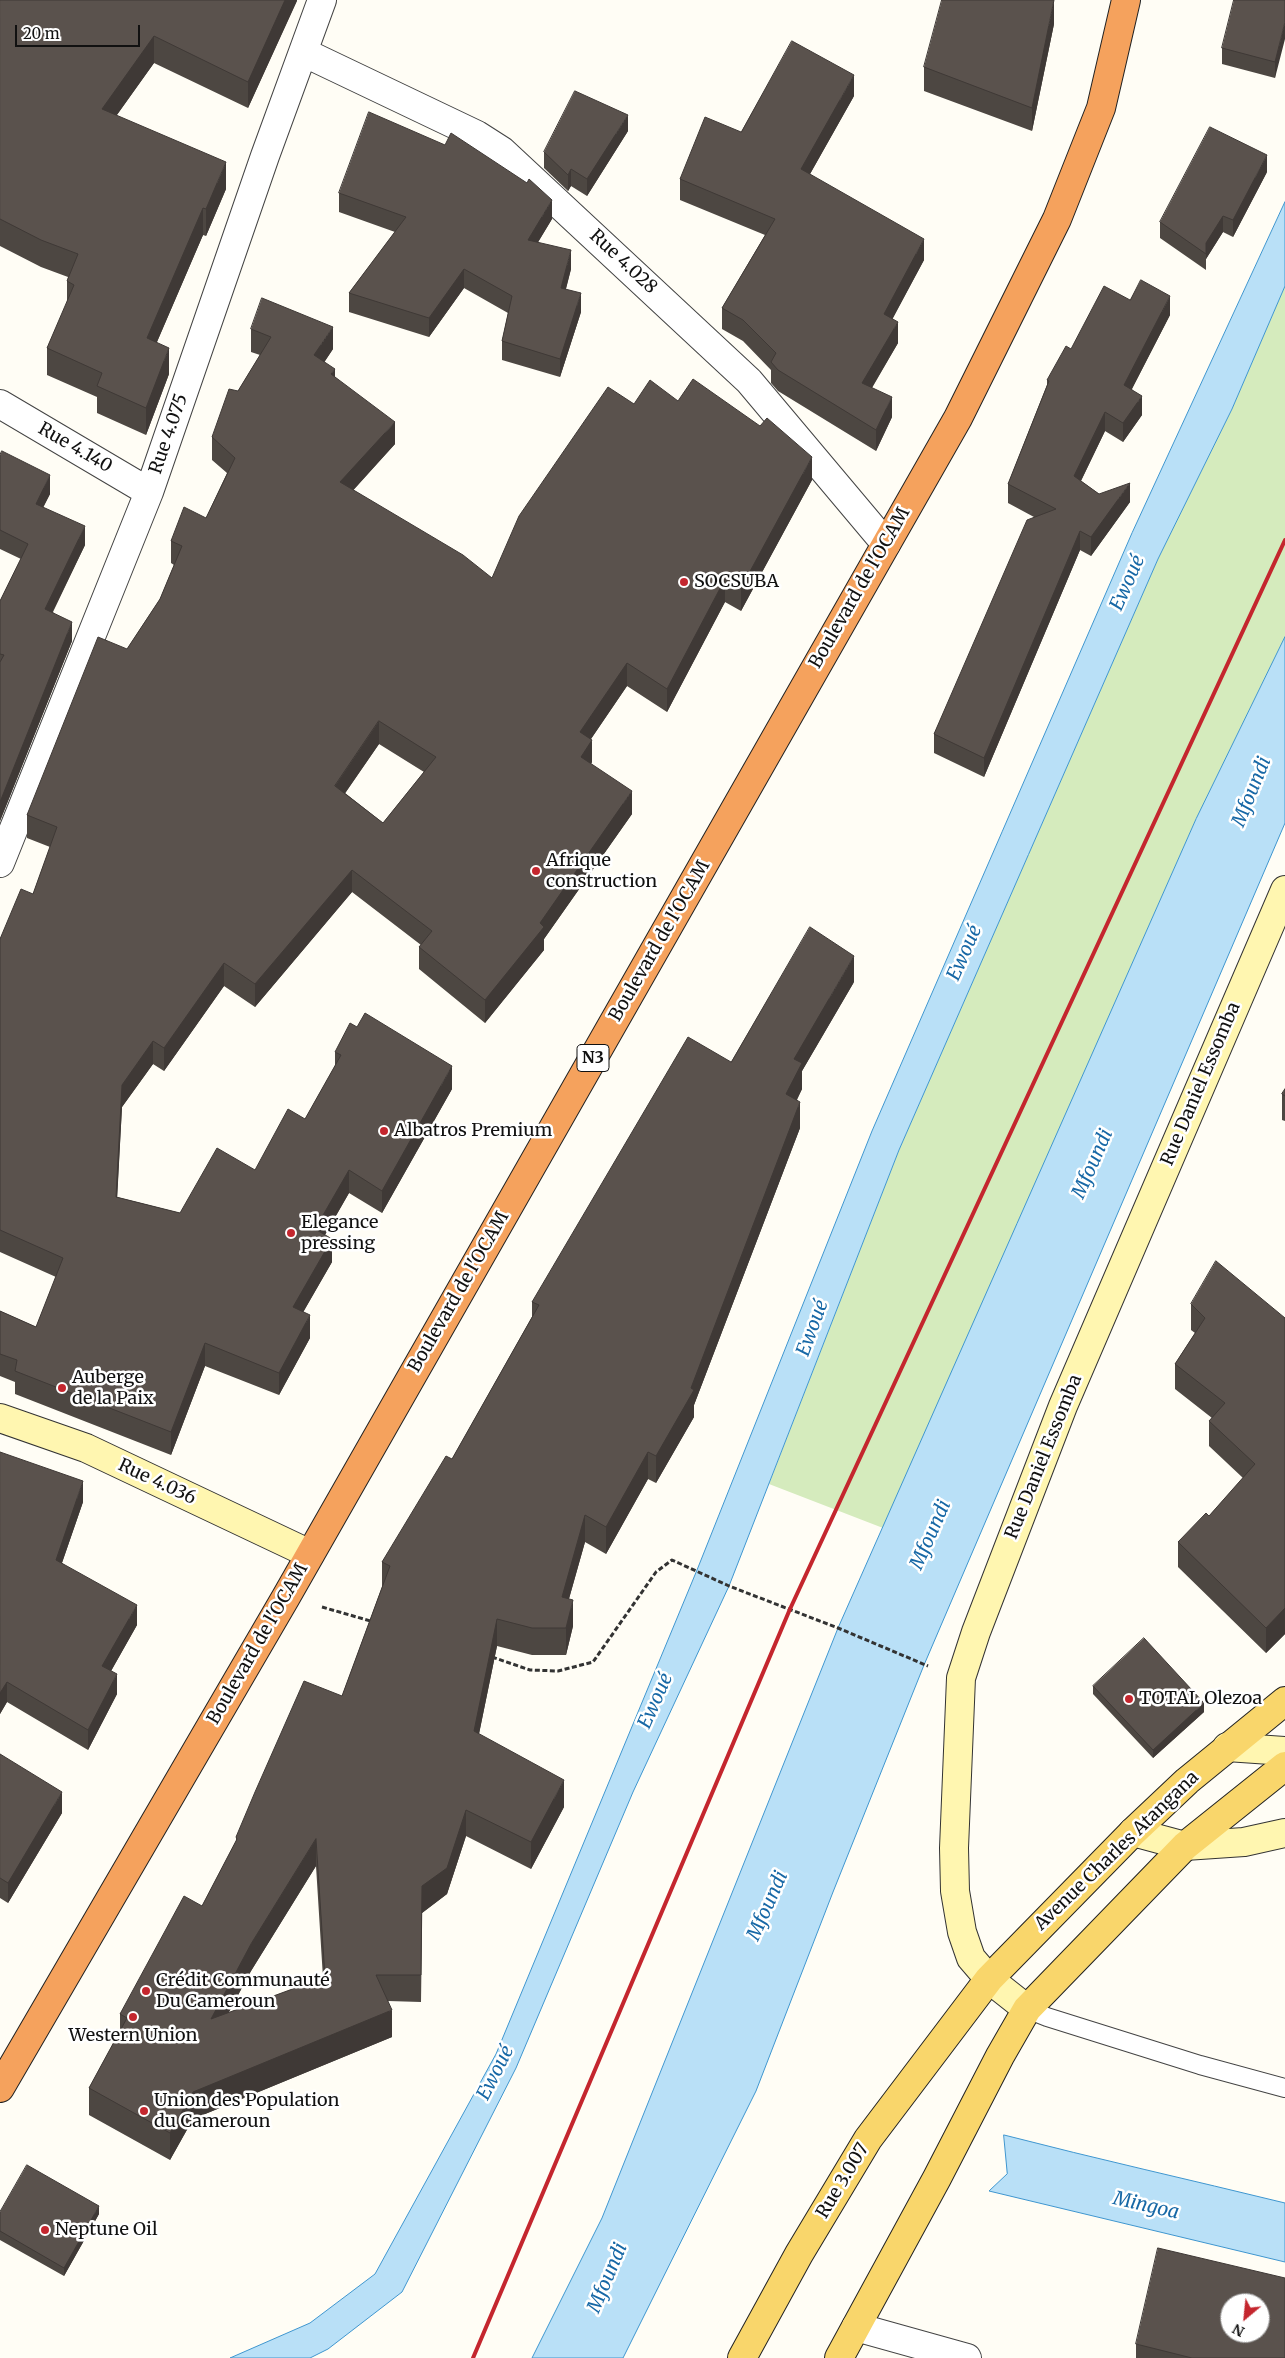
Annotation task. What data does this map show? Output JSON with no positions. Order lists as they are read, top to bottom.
{
  "streets": {
    "highway": ["Boulevard de l'OCAM", "N3"],
    "main road": [
      "Rue Daniel Essomba",
      "Rue 4.036",
      "Avenue Charles Atangana",
      "Rue 3.007"
    ],
    "street": ["Rue 4.028", "Rue 4.075", "Rue 4.140"]
  },
  "crossings": [
    ["Rue 4.028", "Rue 4.075"],
    ["Rue 4.028", "Boulevard de l'OCAM"],
    ["Rue 4.075", "Rue 4.140"],
    ["Boulevard de l'OCAM", "Rue 4.036"],
    ["Rue Daniel Essomba", "Avenue Charles Atangana"],
    ["Avenue Charles Atangana", "Rue 3.007"]
  ],
  "water": ["Ewoué", "Mfoundi", "Mingoa"],
  "places": [
    "SOCSUBA",
    "Afrique construction",
    "Albatros Premium",
    "Elegance pressing",
    "Auberge de la Paix",
    "TOTAL Olezoa",
    "Crédit Communauté Du Cameroun",
    "Western Union",
    "Union des Population du Cameroun",
    "Neptune Oil"
  ],
  "scale_bar": "20 m",
  "north": "bottom left"
}
